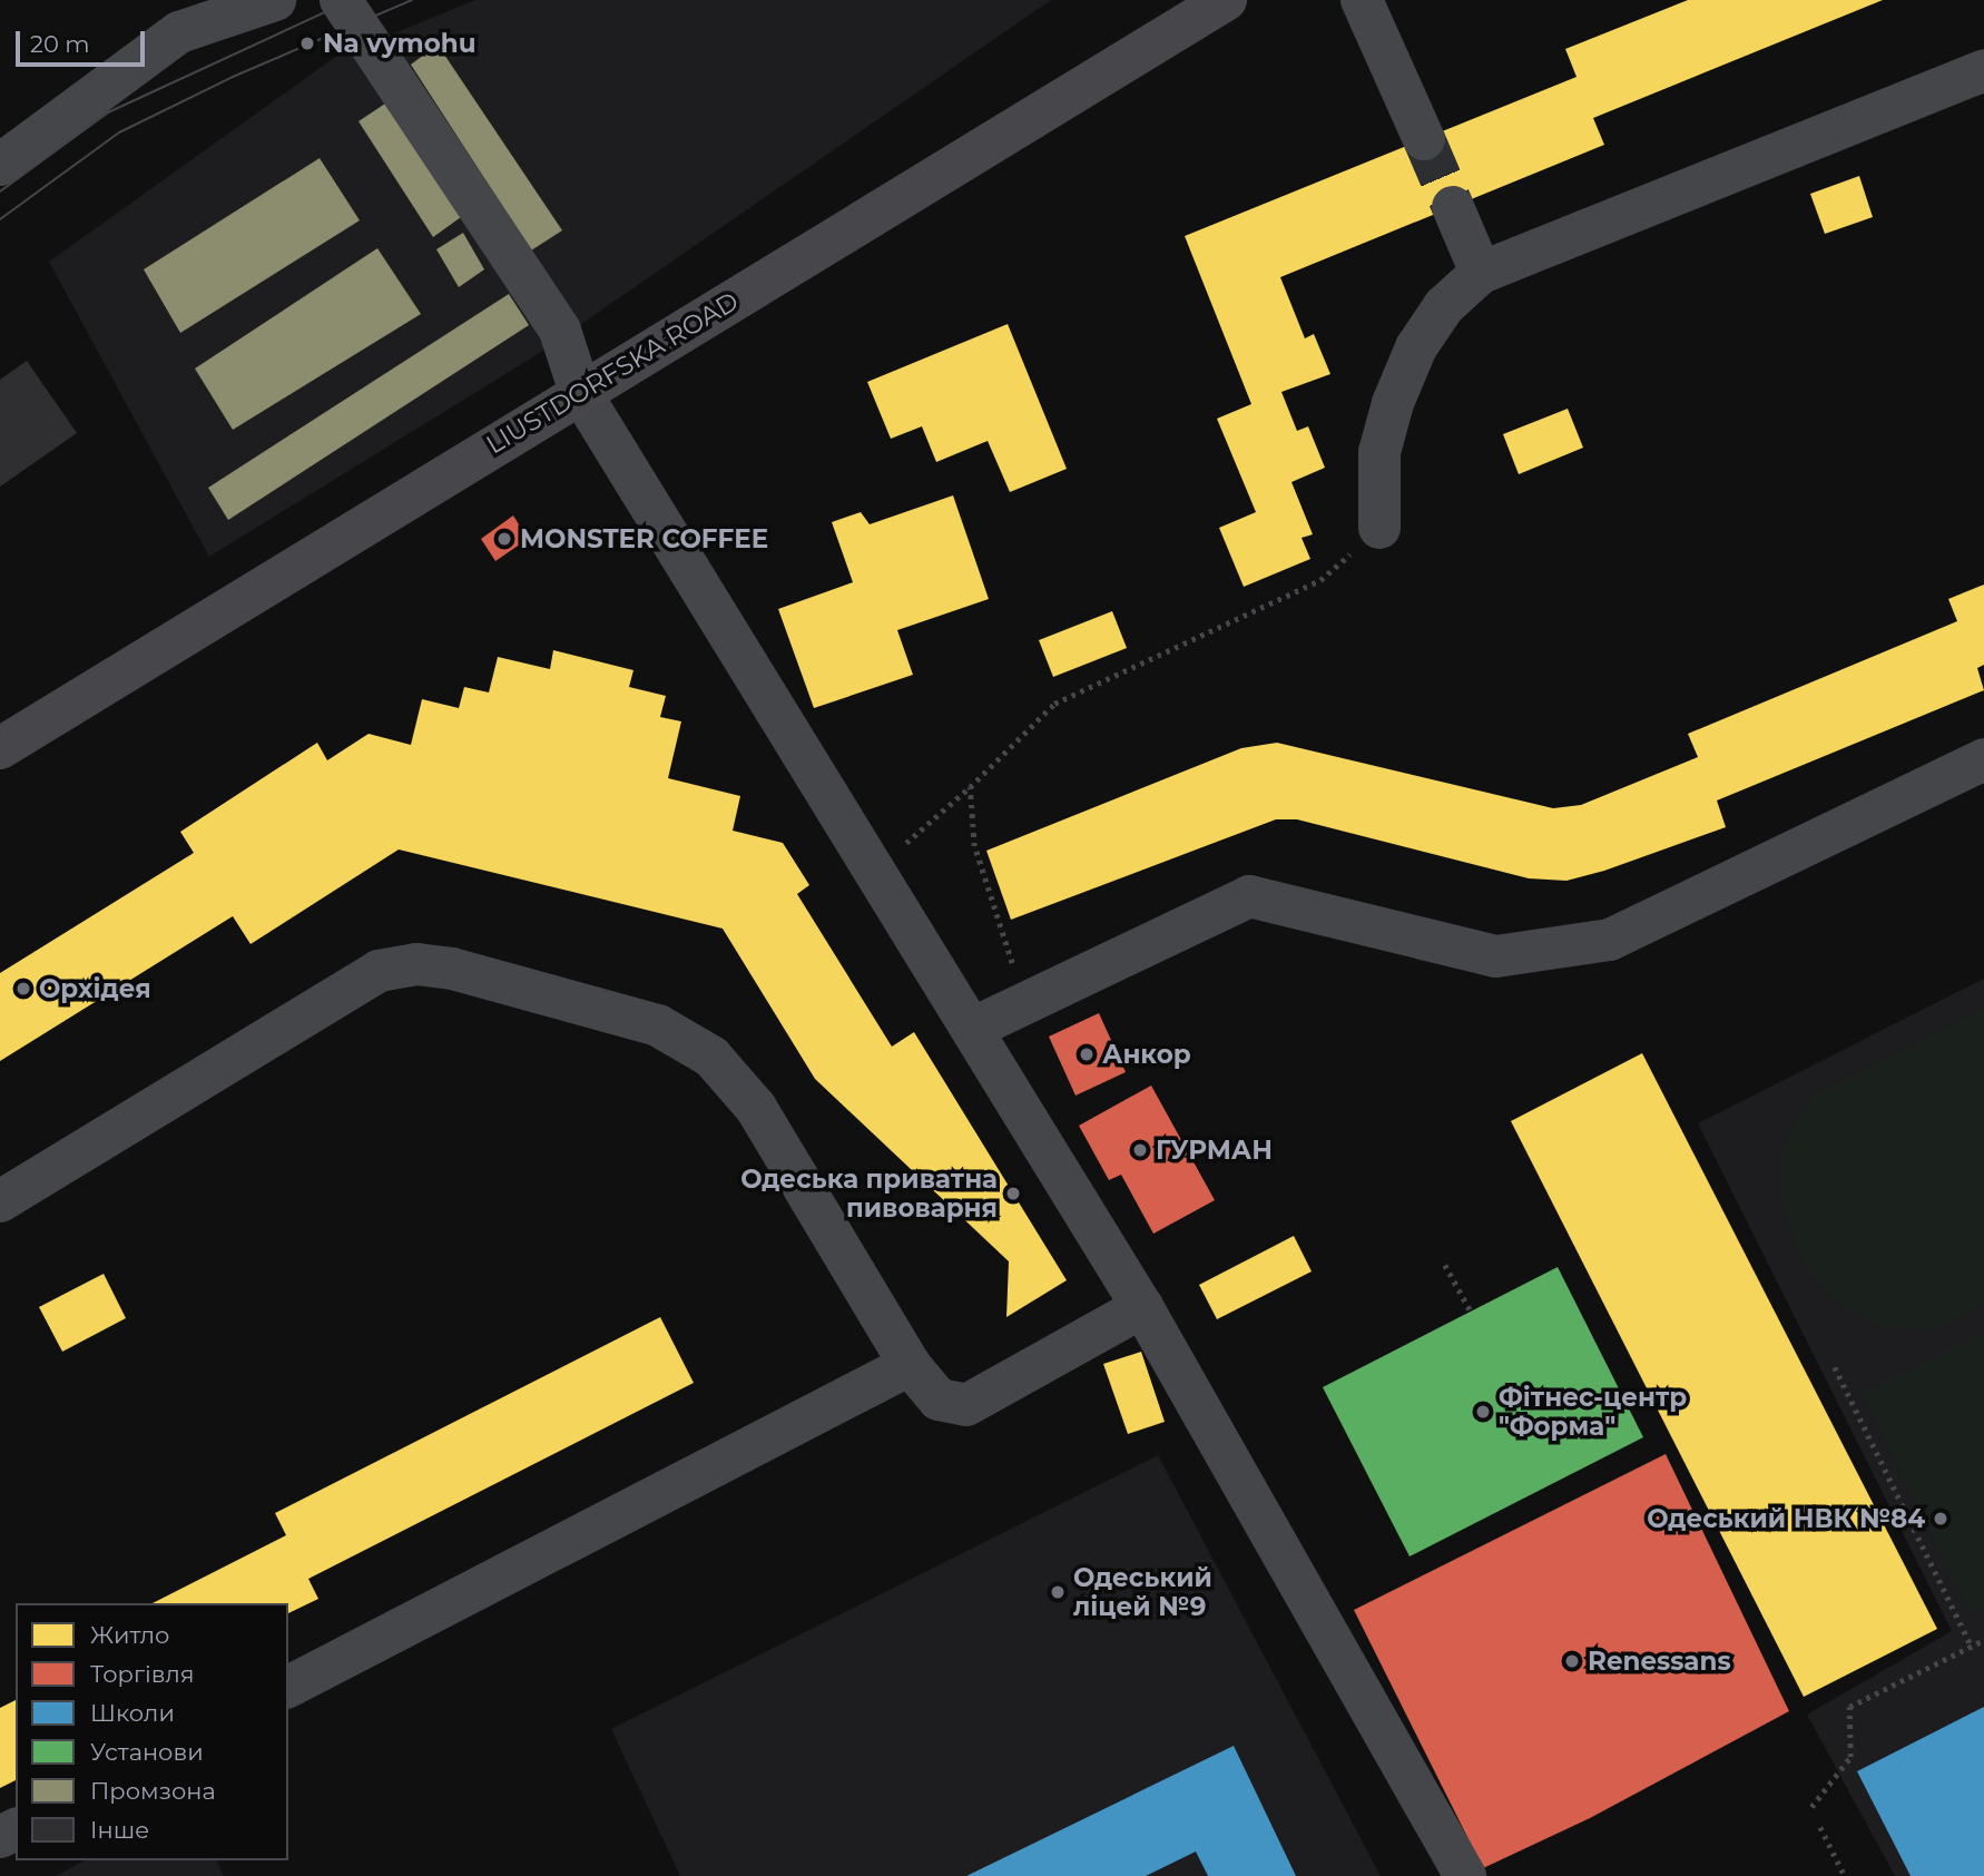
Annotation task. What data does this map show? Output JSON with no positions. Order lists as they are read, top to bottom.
{
  "streets": {
    "main road": ["LIUSTDORFSKA ROAD"]
  },
  "places": [
    "Na vymohu",
    "MONSTER COFFEE",
    "Орхідея",
    "Анкор",
    "ГУРМАН",
    "Одеська приватна пивоварня",
    "Фітнес-центр \"Форма\"",
    "Одеський НВК №84",
    "Одеський ліцей №9",
    "Renessans"
  ],
  "legend": [
    "Житло",
    "Торгівля",
    "Школи",
    "Установи",
    "Промзона",
    "Інше"
  ],
  "scale_bar": "20 m"
}
